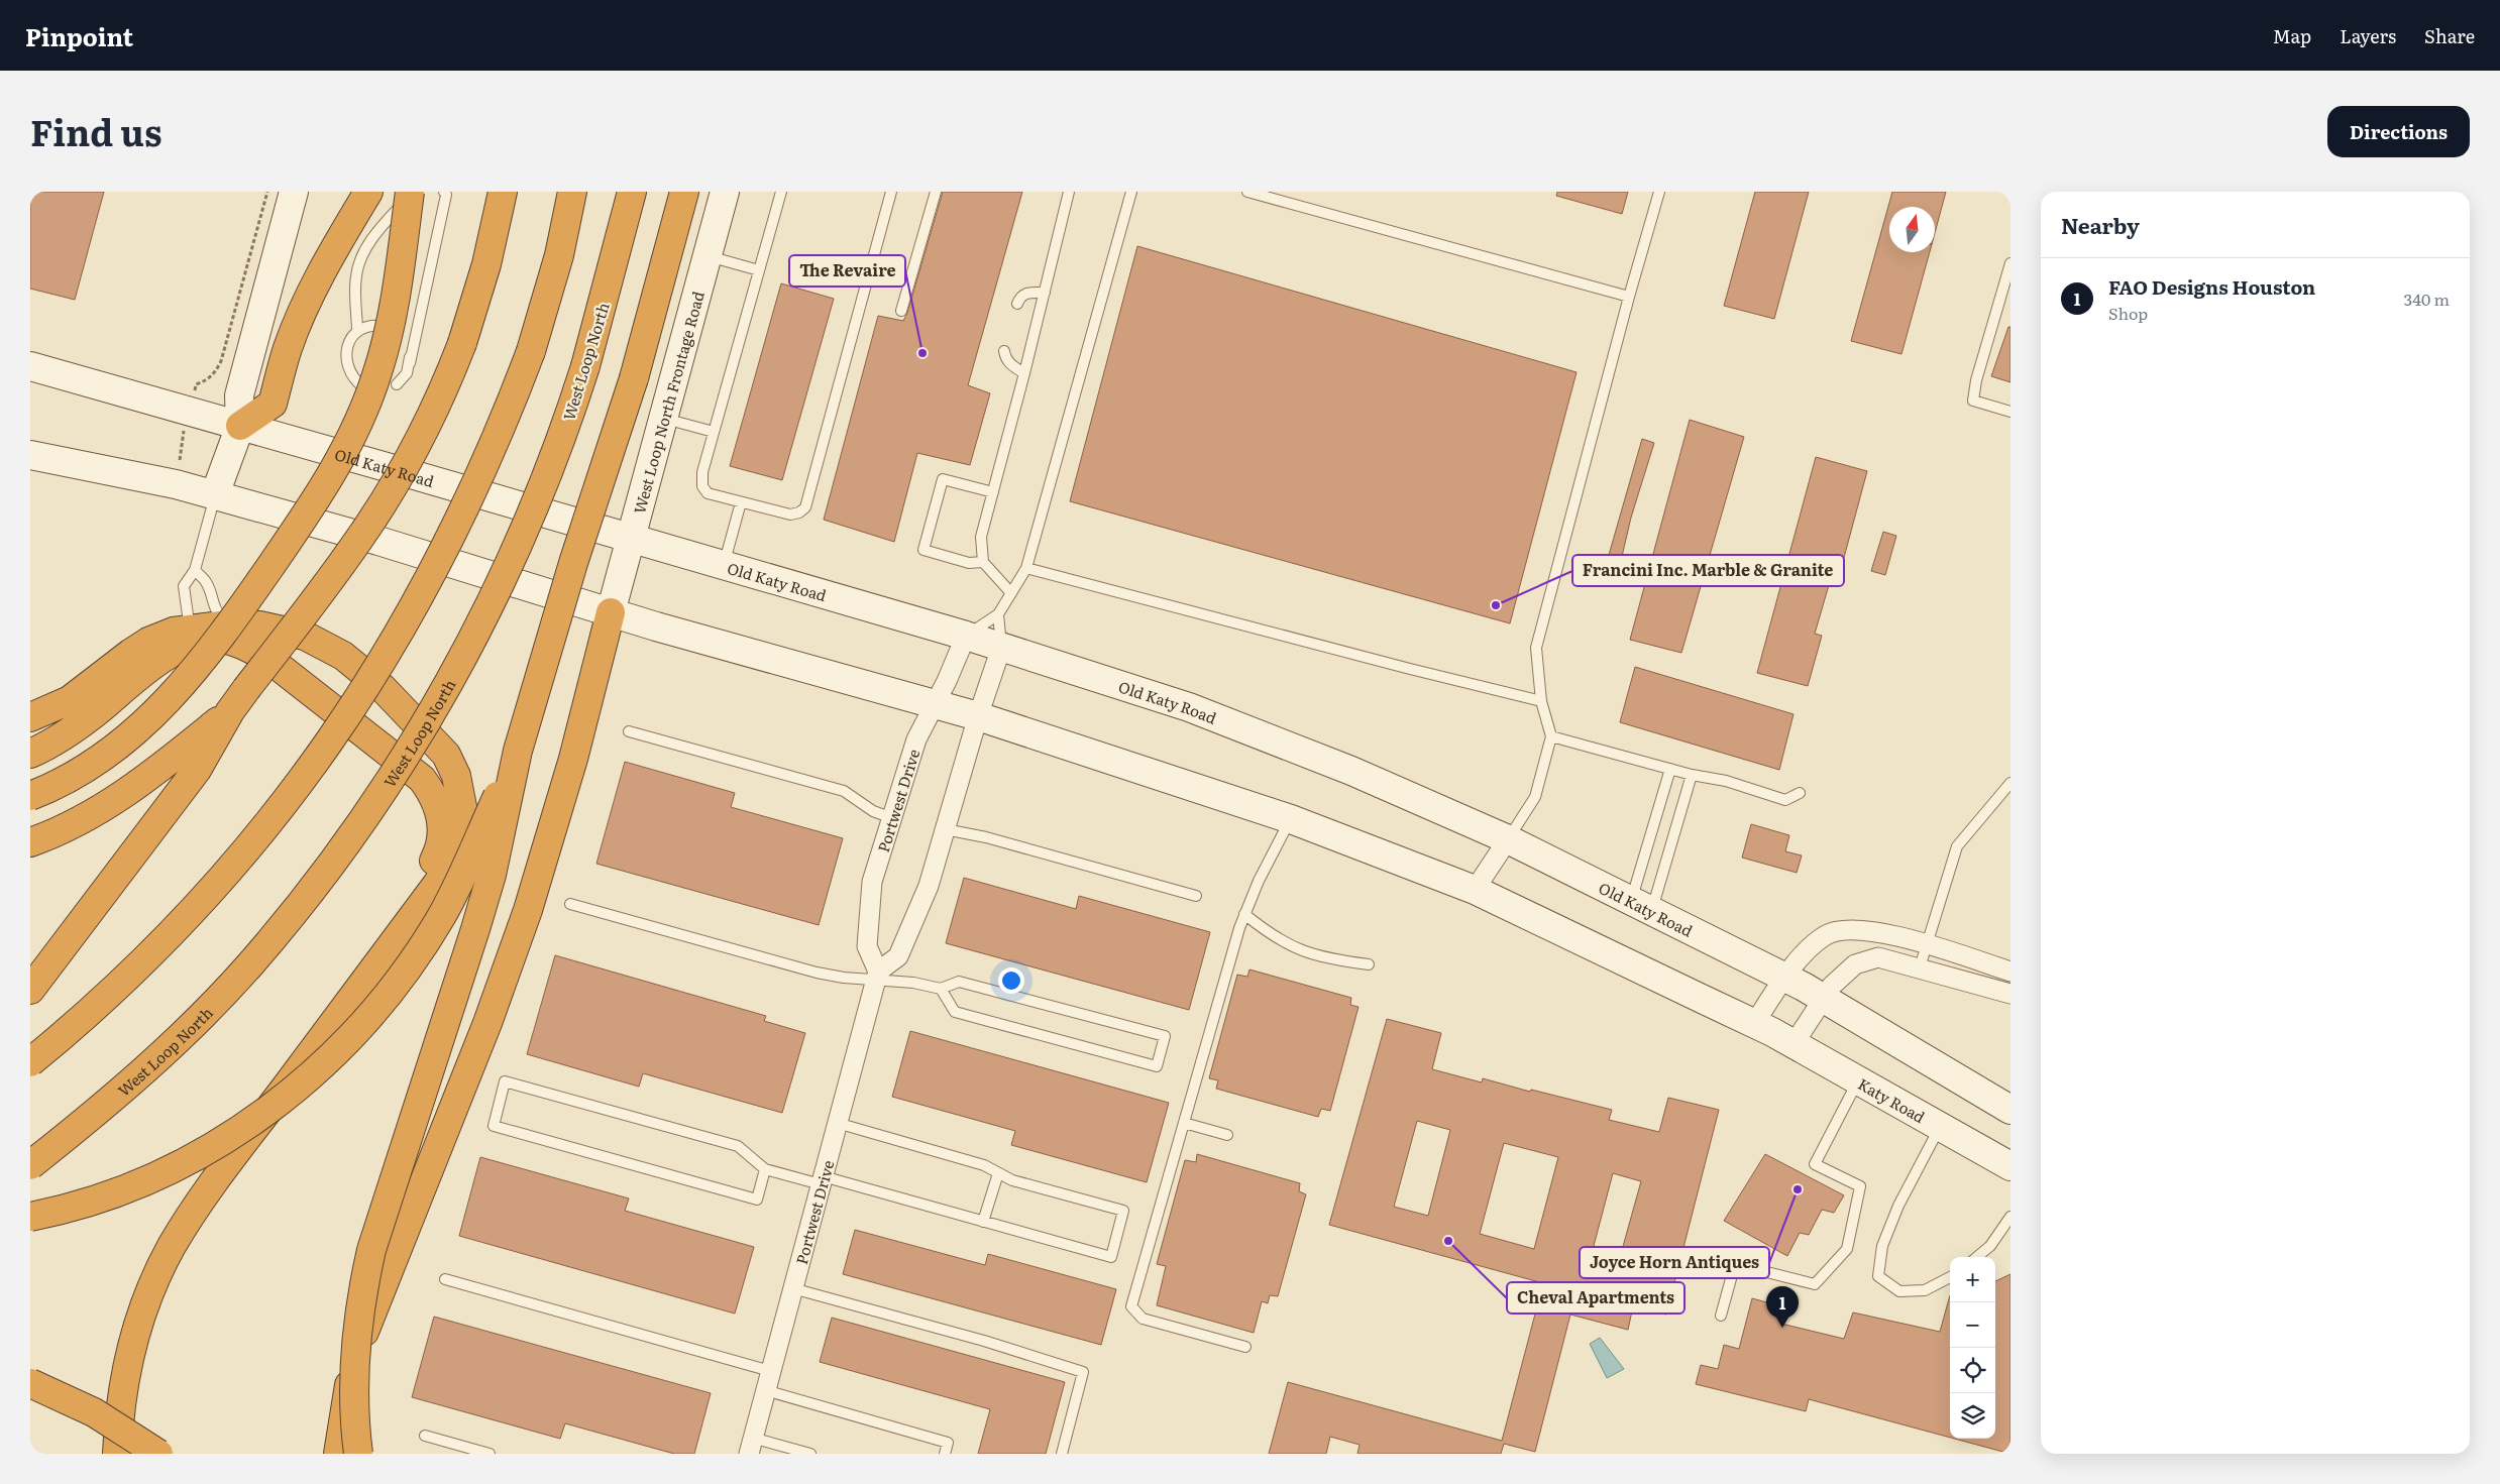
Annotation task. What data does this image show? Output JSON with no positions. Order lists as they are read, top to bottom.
{
  "streets": {
    "highway": ["West Loop North"],
    "main road": ["West Loop North Frontage Road", "Old Katy Road", "Katy Road"],
    "street": ["Portwest Drive"]
  },
  "crossings": [
    ["West Loop North Frontage Road", "Old Katy Road"],
    ["Old Katy Road", "Portwest Drive"]
  ],
  "places": [
    "The Revaire",
    "Francini Inc. Marble & Granite",
    "Joyce Horn Antiques",
    "Cheval Apartments"
  ],
  "north": "top",
  "page": {
    "header": "Pinpoint",
    "nav": ["Map", "Layers", "Share"],
    "title": "Find us",
    "buttons": "Directions",
    "heading": "Nearby",
    "list": [
      {
        "mark": "1",
        "name": "FAO Designs Houston",
        "note": "Shop",
        "value": "340 m"
      }
    ],
    "map_buttons": ["+", "−"],
    "pins": "1"
  }
}
